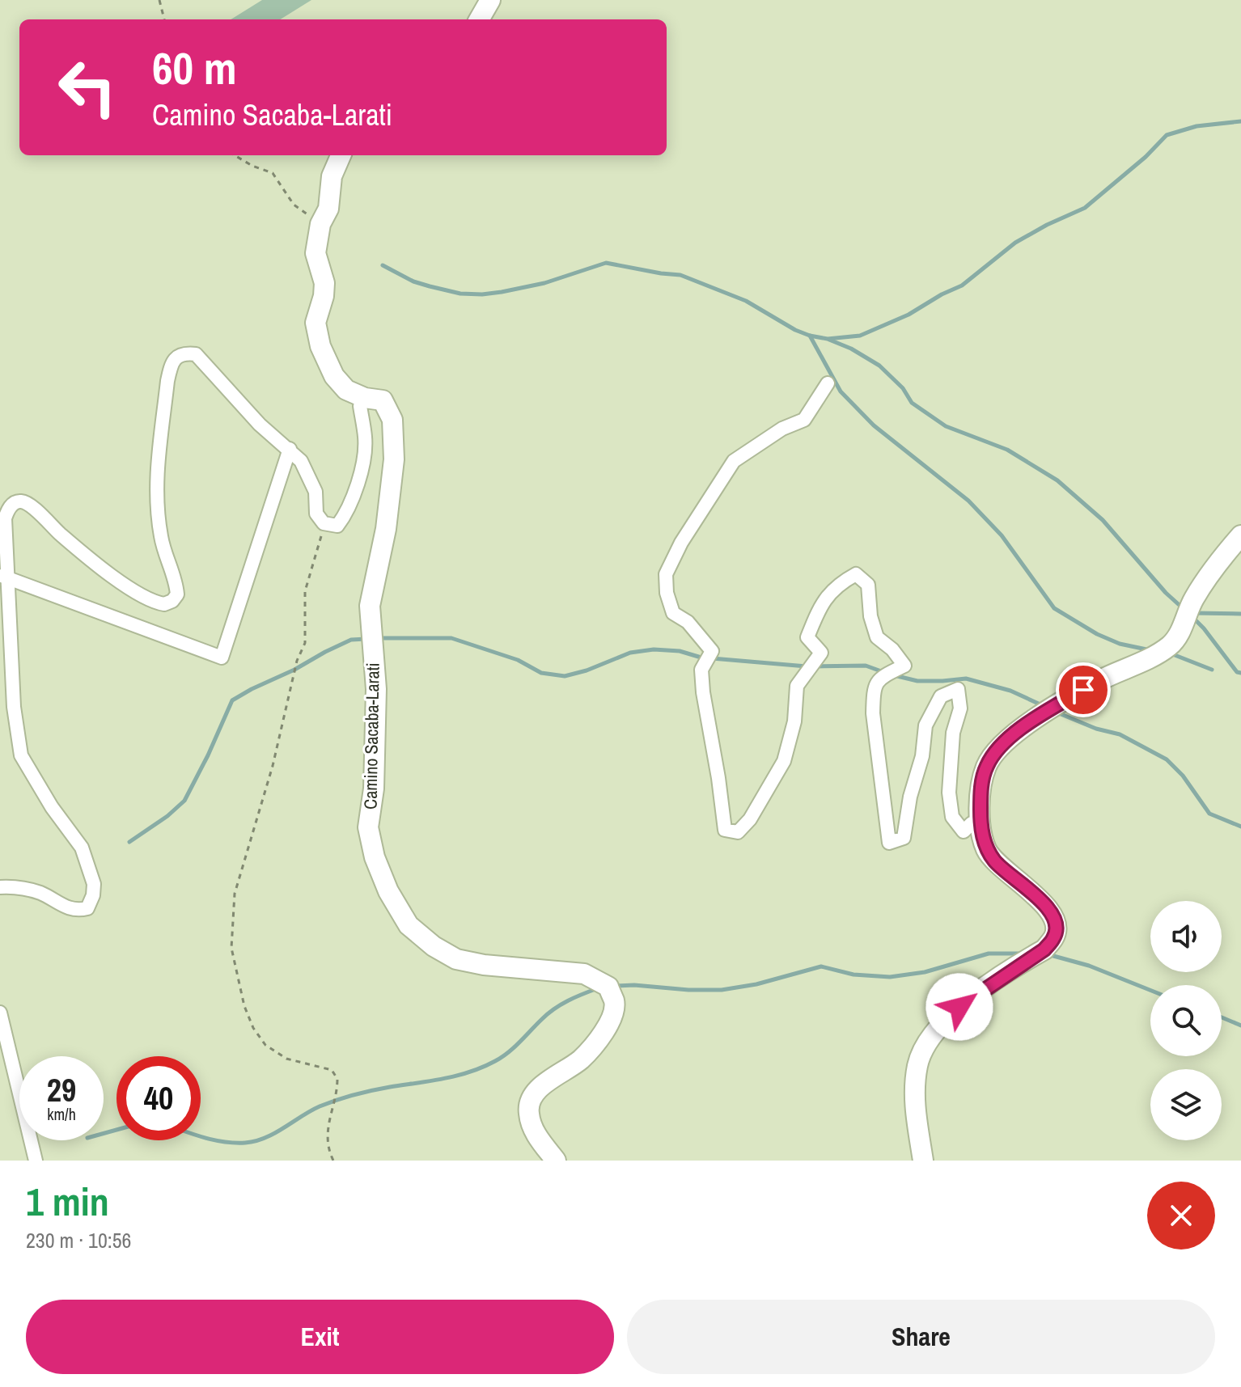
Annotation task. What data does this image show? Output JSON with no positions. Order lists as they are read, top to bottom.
{
  "streets": {
    "street": ["Camino Sacaba-Larati"]
  },
  "page": {
    "turn": ["60 m", "Camino Sacaba-Larati"],
    "speed": "29 km/h",
    "limit": "40",
    "heading": ["1 min", "230 m · 10:56"],
    "buttons": ["Exit", "Share"]
  }
}
